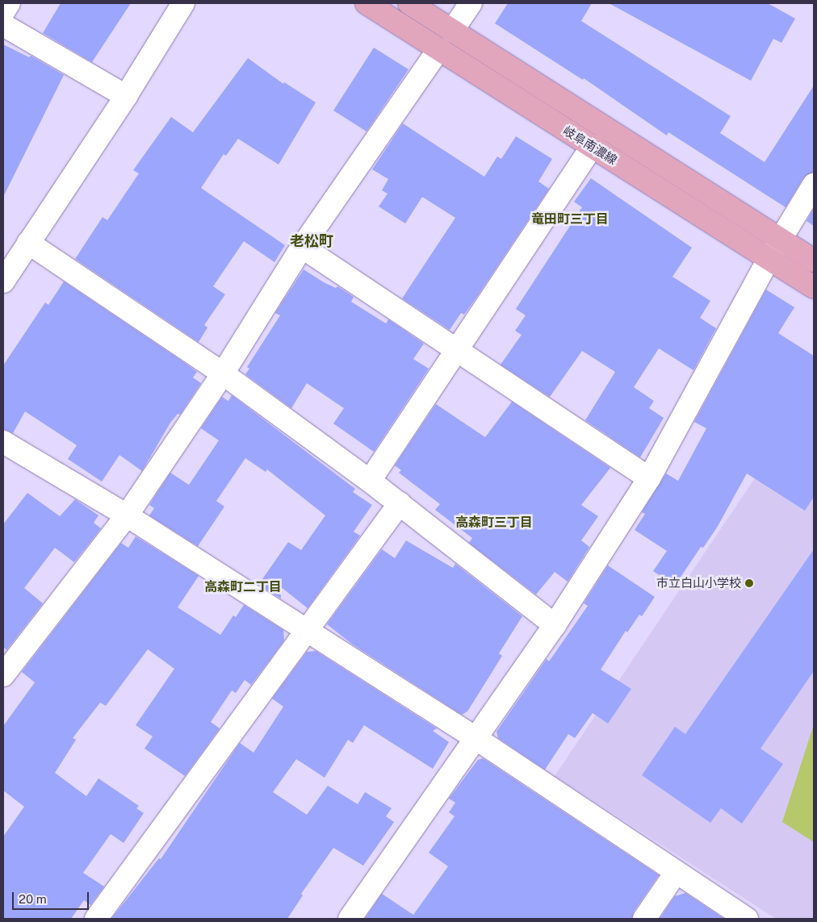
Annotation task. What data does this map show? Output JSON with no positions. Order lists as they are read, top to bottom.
{
  "streets": {
    "main road": ["岐阜南濃線"]
  },
  "districts": [
    "竜田町三丁目",
    "老松町",
    "高森町三丁目",
    "高森町二丁目"
  ],
  "places": ["市立白山小学校"],
  "scale_bar": "20 m"
}
